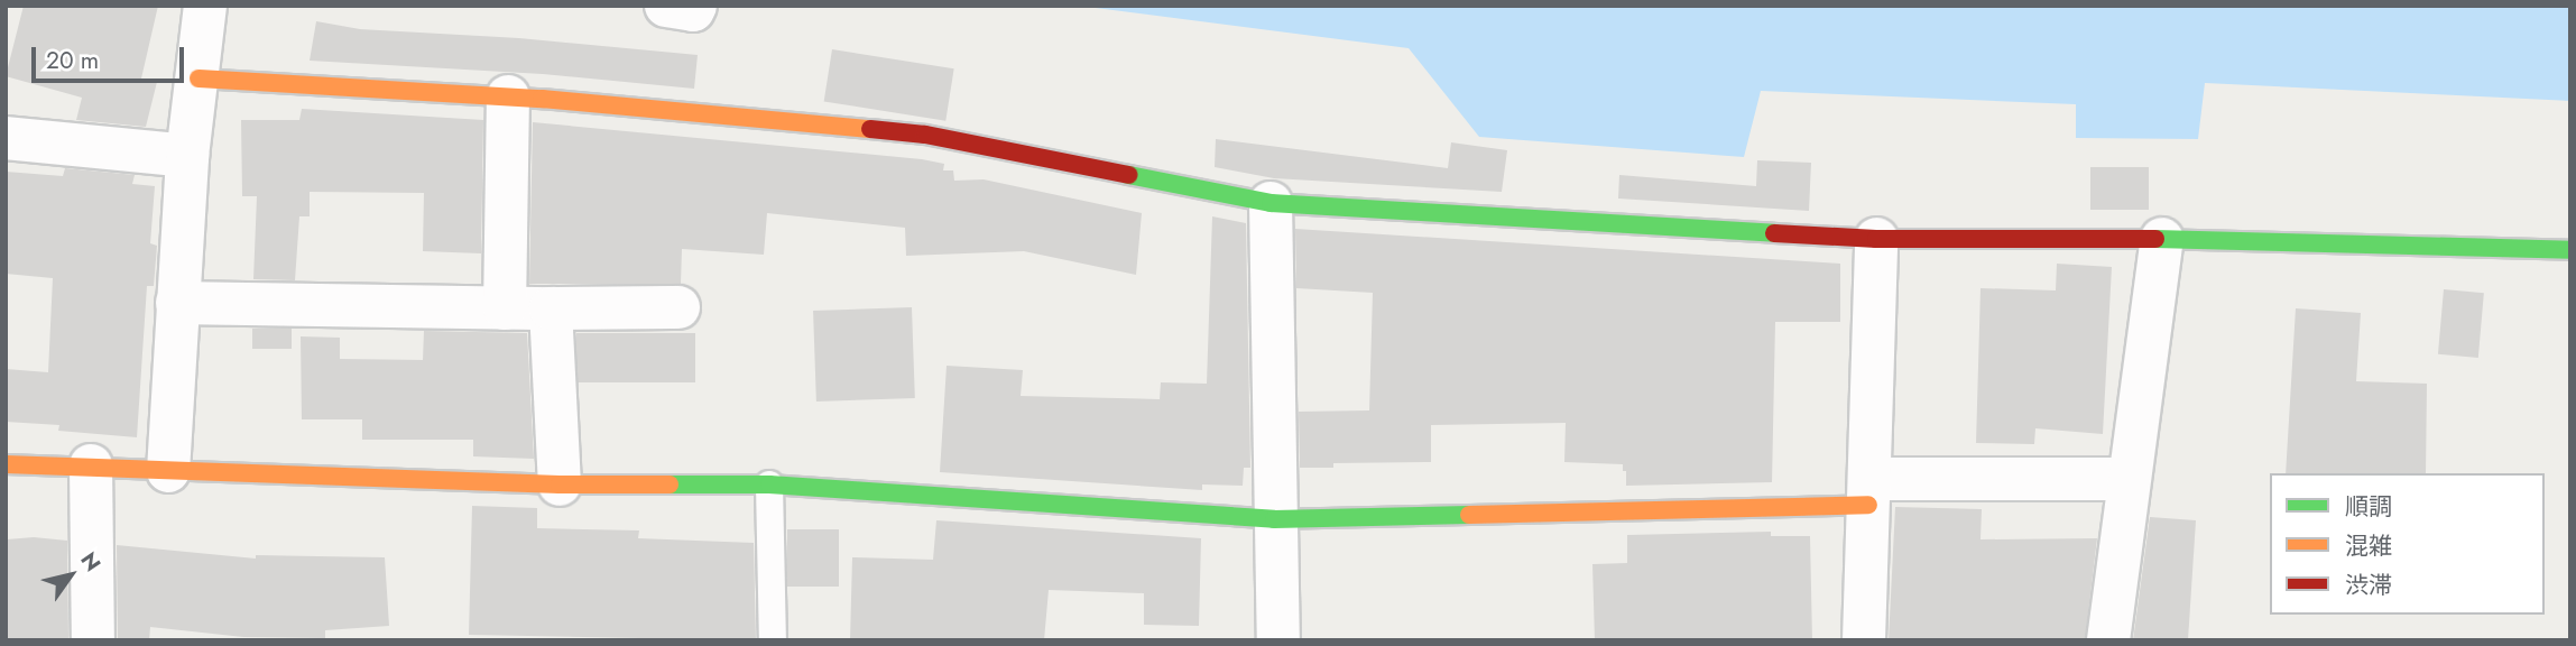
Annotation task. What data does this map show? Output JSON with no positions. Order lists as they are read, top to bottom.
{
  "legend": ["順調", "混雑", "渋滞"],
  "scale_bar": "20 m",
  "north": "top right"
}
